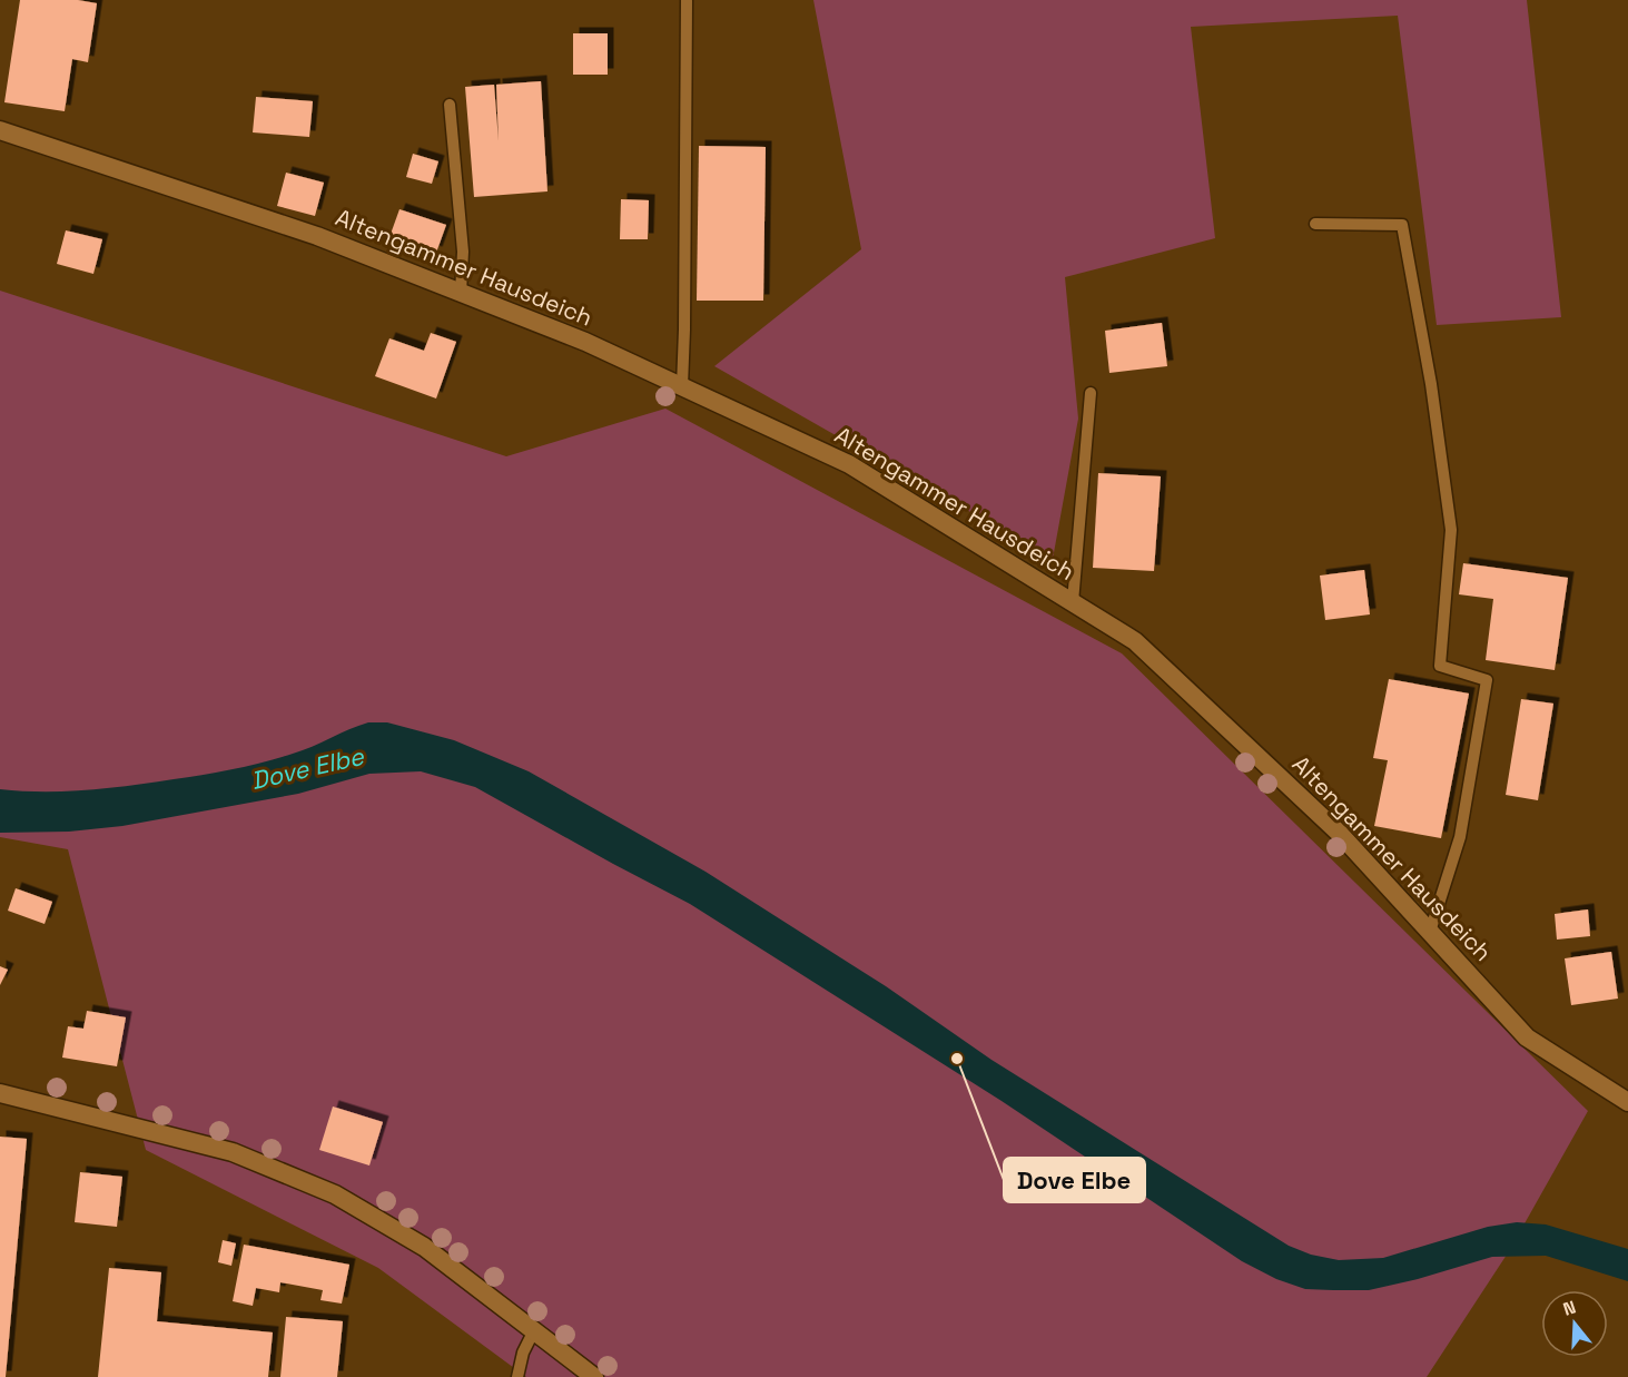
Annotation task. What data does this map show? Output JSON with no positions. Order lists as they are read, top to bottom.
{
  "streets": {
    "street": ["Altengammer Hausdeich"]
  },
  "water": ["Dove Elbe"],
  "places": ["Dove Elbe"],
  "north": "top"
}
